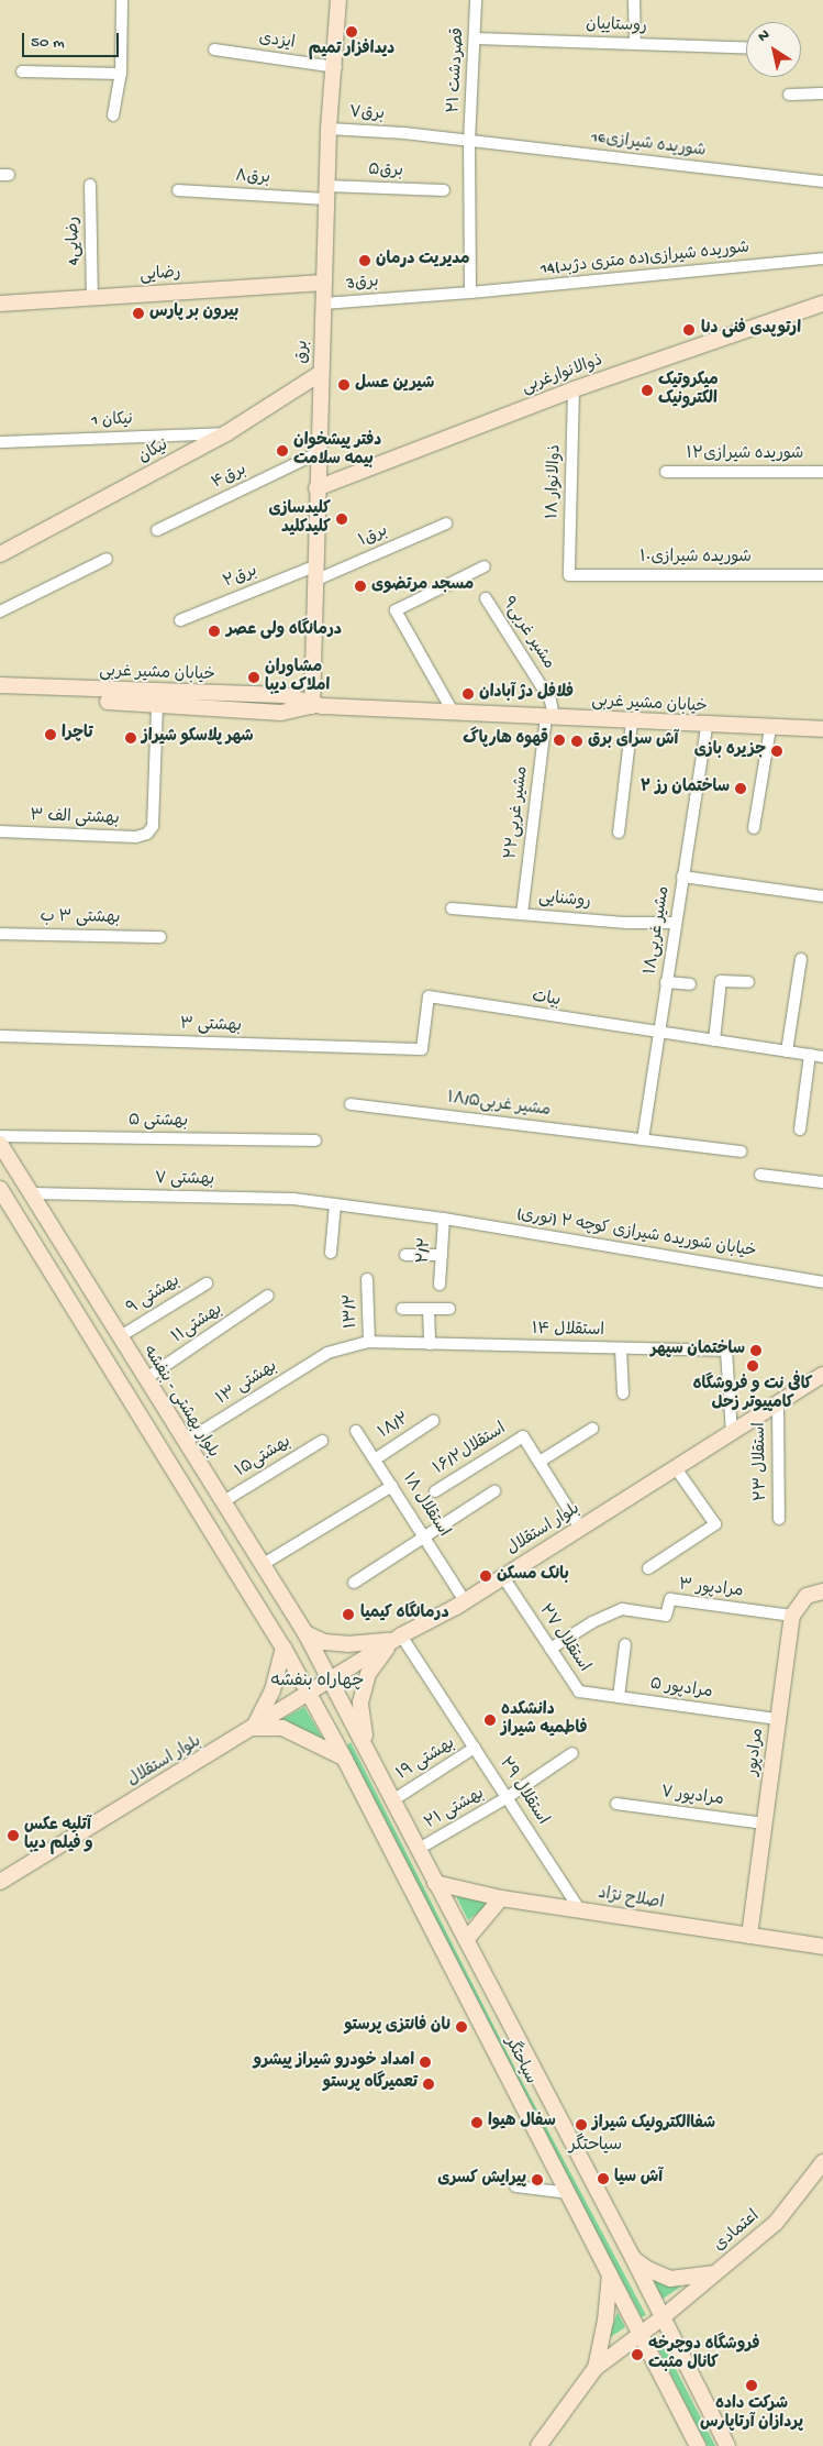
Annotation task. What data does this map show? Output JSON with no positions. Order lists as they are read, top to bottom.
{
  "streets": {
    "main road": [
      "رضایی",
      "برق",
      "ذوالانوارغربی",
      "نیکان",
      "خیابان مشیر غربی",
      "بلوار بهشتی - بنفشه",
      "بلوار استقلال",
      "مرادپور",
      "اصلاح نژاد",
      "سیاحتگر",
      "اعتمادی"
    ],
    "street": [
      "روستاییان",
      "ایزدی",
      "قصردشت ۲۱",
      "برق۷",
      "شوریده شیرازی16",
      "برق۵",
      "برق۸",
      "4رضایی",
      "14شوریده شیرازی(ده متری دژبد)",
      "3برق",
      "نیکان 1",
      "شوریده شیرازی۱۲",
      "برق۴",
      "ذوالانوار ۱۸",
      "برق۱",
      "۱۰شوریده شیرازی",
      "برق۲",
      "مشیر غربی۹",
      "مشیر غربی۲۲",
      "بهشتی الف ۳",
      "روشنایی",
      "بهشتی ۳ ب",
      "مشیر غربی۱۸",
      "بیات",
      "بهشتی ۳",
      "مشیر غربی۱۸/۵",
      "بهشتی ۵",
      "بهشتی ۷",
      "خیابان شوریده شیرازی کوچه ۲ (نوری)",
      "۲/۲",
      "بهشتی ۹",
      "۱۳/۲",
      "بهشتی۱۱",
      "استقلال ۱۴",
      "بهشتی ۱۳",
      "۱۸/۲",
      "استقلال۱۶/۲",
      "بهشتی۱۵",
      "۲۳ استقلال",
      "استقلال ۱۸",
      "۳ مرادپور",
      "۲۷ استقلال",
      "۵ مرادپور",
      "۱۹ بهشتی",
      "۲۹ استقلال",
      "۷ مرادپور",
      "۲۱ بهشتی"
    ]
  },
  "crossings": [
    ["روستاییان", "قصردشت ۲۱"],
    ["ایزدی", "برق"],
    ["قصردشت ۲۱", "برق۷"],
    ["قصردشت ۲۱", "شوریده شیرازی16"],
    ["قصردشت ۲۱", "14شوریده شیرازی(ده متری دژبد)"],
    ["قصردشت ۲۱", "3برق"],
    ["برق۷", "شوریده شیرازی16"],
    ["برق۷", "برق"],
    ["برق۵", "برق۸"],
    ["برق۵", "برق"],
    ["برق۸", "برق"],
    ["4رضایی", "رضایی"],
    ["14شوریده شیرازی(ده متری دژبد)", "3برق"],
    ["رضایی", "برق"],
    ["3برق", "برق"],
    ["برق", "ذوالانوارغربی"],
    ["برق", "نیکان"],
    ["برق", "برق۴"],
    ["برق", "برق۱"],
    ["برق", "برق۲"],
    ["برق", "خیابان مشیر غربی"],
    ["ذوالانوارغربی", "ذوالانوار ۱۸"],
    ["نیکان 1", "نیکان"],
    ["ذوالانوار ۱۸", "۱۰شوریده شیرازی"],
    ["برق۱", "برق۲"],
    ["مشیر غربی۹", "خیابان مشیر غربی"],
    ["مشیر غربی۹", "مشیر غربی۲۲"],
    ["خیابان مشیر غربی", "مشیر غربی۲۲"],
    ["خیابان مشیر غربی", "بهشتی الف ۳"],
    ["خیابان مشیر غربی", "مشیر غربی۱۸"],
    ["مشیر غربی۲۲", "روشنایی"],
    ["روشنایی", "مشیر غربی۱۸"],
    ["مشیر غربی۱۸", "بیات"],
    ["مشیر غربی۱۸", "مشیر غربی۱۸/۵"],
    ["بیات", "بهشتی ۳"],
    ["بهشتی ۷", "خیابان شوریده شیرازی کوچه ۲ (نوری)"],
    ["بهشتی ۷", "۲/۲"],
    ["بهشتی ۷", "بلوار بهشتی - بنفشه"],
    ["خیابان شوریده شیرازی کوچه ۲ (نوری)", "۲/۲"],
    ["بهشتی ۹", "بلوار بهشتی - بنفشه"],
    ["۱۳/۲", "استقلال ۱۴"],
    ["بهشتی۱۱", "بلوار بهشتی - بنفشه"],
    ["استقلال ۱۴", "بهشتی ۱۳"],
    ["استقلال ۱۴", "بلوار استقلال"],
    ["بهشتی ۱۳", "بلوار بهشتی - بنفشه"],
    ["بلوار بهشتی - بنفشه", "بهشتی۱۵"],
    ["بلوار بهشتی - بنفشه", "بلوار استقلال"],
    ["بلوار بهشتی - بنفشه", "سیاحتگر"],
    ["۱۸/۲", "استقلال ۱۸"],
    ["۲۳ استقلال", "بلوار استقلال"],
    ["استقلال ۱۸", "بلوار استقلال"],
    ["بلوار استقلال", "۲۷ استقلال"],
    ["بلوار استقلال", "۲۹ استقلال"],
    ["بلوار استقلال", "سیاحتگر"],
    ["۳ مرادپور", "۲۷ استقلال"],
    ["۳ مرادپور", "مرادپور"],
    ["۲۷ استقلال", "۵ مرادپور"],
    ["۵ مرادپور", "مرادپور"],
    ["مرادپور", "۷ مرادپور"],
    ["مرادپور", "اصلاح نژاد"],
    ["۱۹ بهشتی", "۲۹ استقلال"],
    ["۱۹ بهشتی", "سیاحتگر"],
    ["۲۹ استقلال", "۲۱ بهشتی"],
    ["۲۹ استقلال", "اصلاح نژاد"],
    ["۲۱ بهشتی", "سیاحتگر"],
    ["اصلاح نژاد", "سیاحتگر"],
    ["سیاحتگر", "اعتمادی"]
  ],
  "districts": ["چهاراه بنفشه", "سیاحتگر"],
  "places": [
    "دیدافزار تمیم",
    "مدیریت درمان",
    "بیرون بر پارس",
    "ارتوپدی فنی دنا",
    "شیرین عسل",
    "میکروتیک الکترونیک",
    "دفتر پیشخوان بیمه سلامت",
    "کلیدسازی کلیدکلید",
    "مسجد مرتضوی",
    "درمانگاه ولی عصر",
    "مشاوران املاک دیبا",
    "فلافل دژ آبادان",
    "تاچرا",
    "شهر پلاسکو شیراز",
    "قهوه هارپاگ",
    "آش سرای برق",
    "جزیره بازی",
    "ساختمان رز ۲",
    "ساختمان سپهر",
    "کافی نت و فروشگاه کامپیوتر زحل",
    "بانک مسکن",
    "درمانگاه کیمیا",
    "دانشکده فاطمیه شیراز",
    "آتلیه عکس و فیلم دیبا",
    "نان فانتزی پرستو",
    "امداد خودرو شیراز پیشرو",
    "تعمیرگاه پرستو",
    "سفال هیوا",
    "شفاالکترونیک شیراز",
    "آش سیا",
    "پیرایش کسری",
    "فروشگاه دوچرخه کانال مثبت",
    "شرکت داده پردازان آرتاپارس"
  ],
  "scale_bar": "50 m",
  "north": "top left"
}
